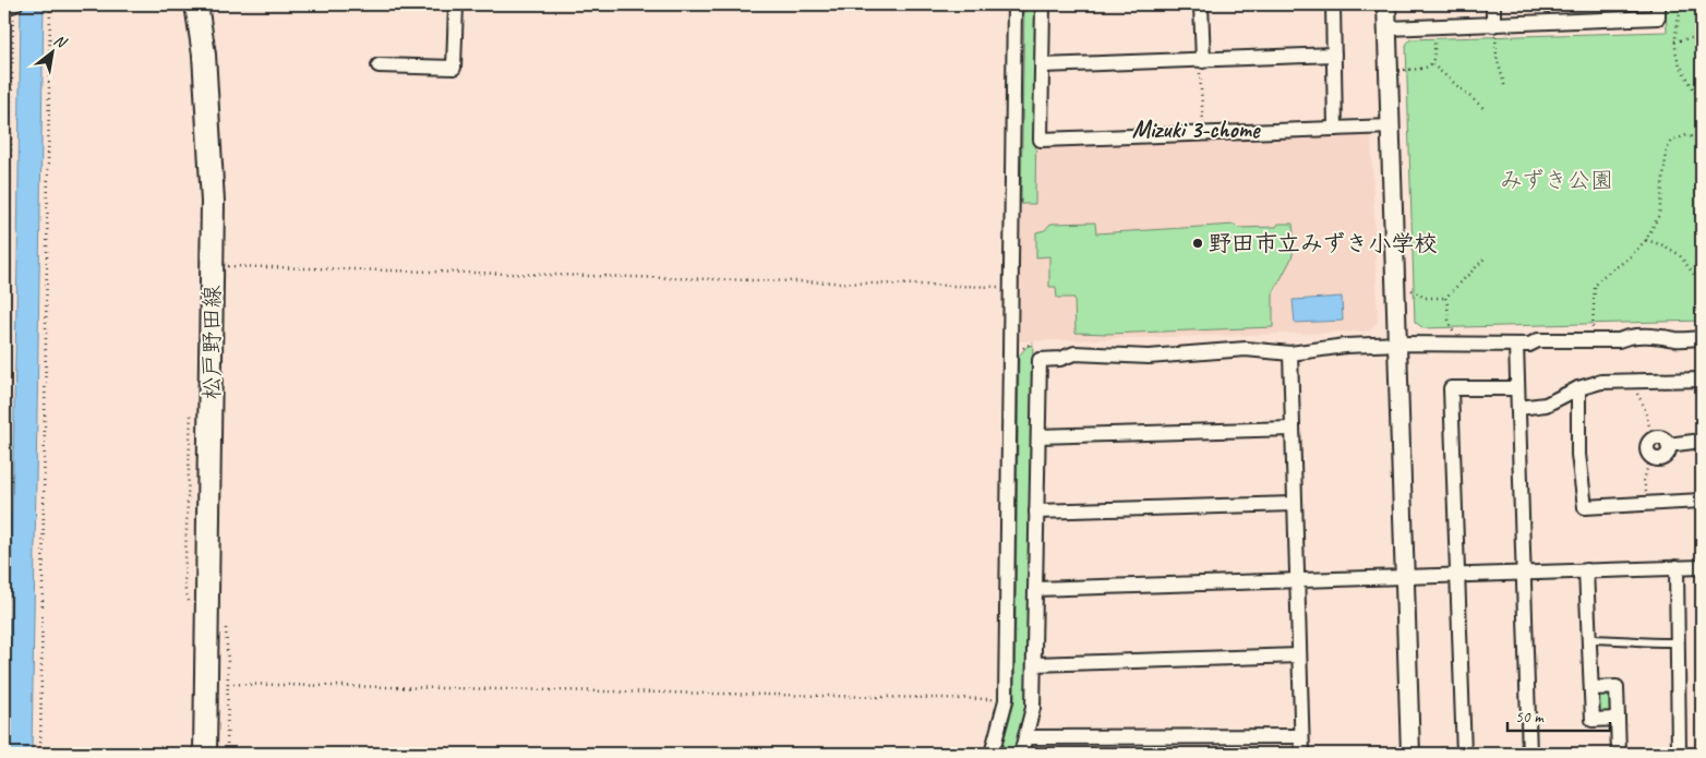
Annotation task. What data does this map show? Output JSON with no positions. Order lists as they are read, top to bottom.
{
  "streets": {
    "main road": ["松戸野田線"]
  },
  "districts": ["Mizuki 3-chome"],
  "parks": ["みずき公園"],
  "places": ["野田市立みずき小学校"],
  "scale_bar": "50 m",
  "north": "top right"
}
